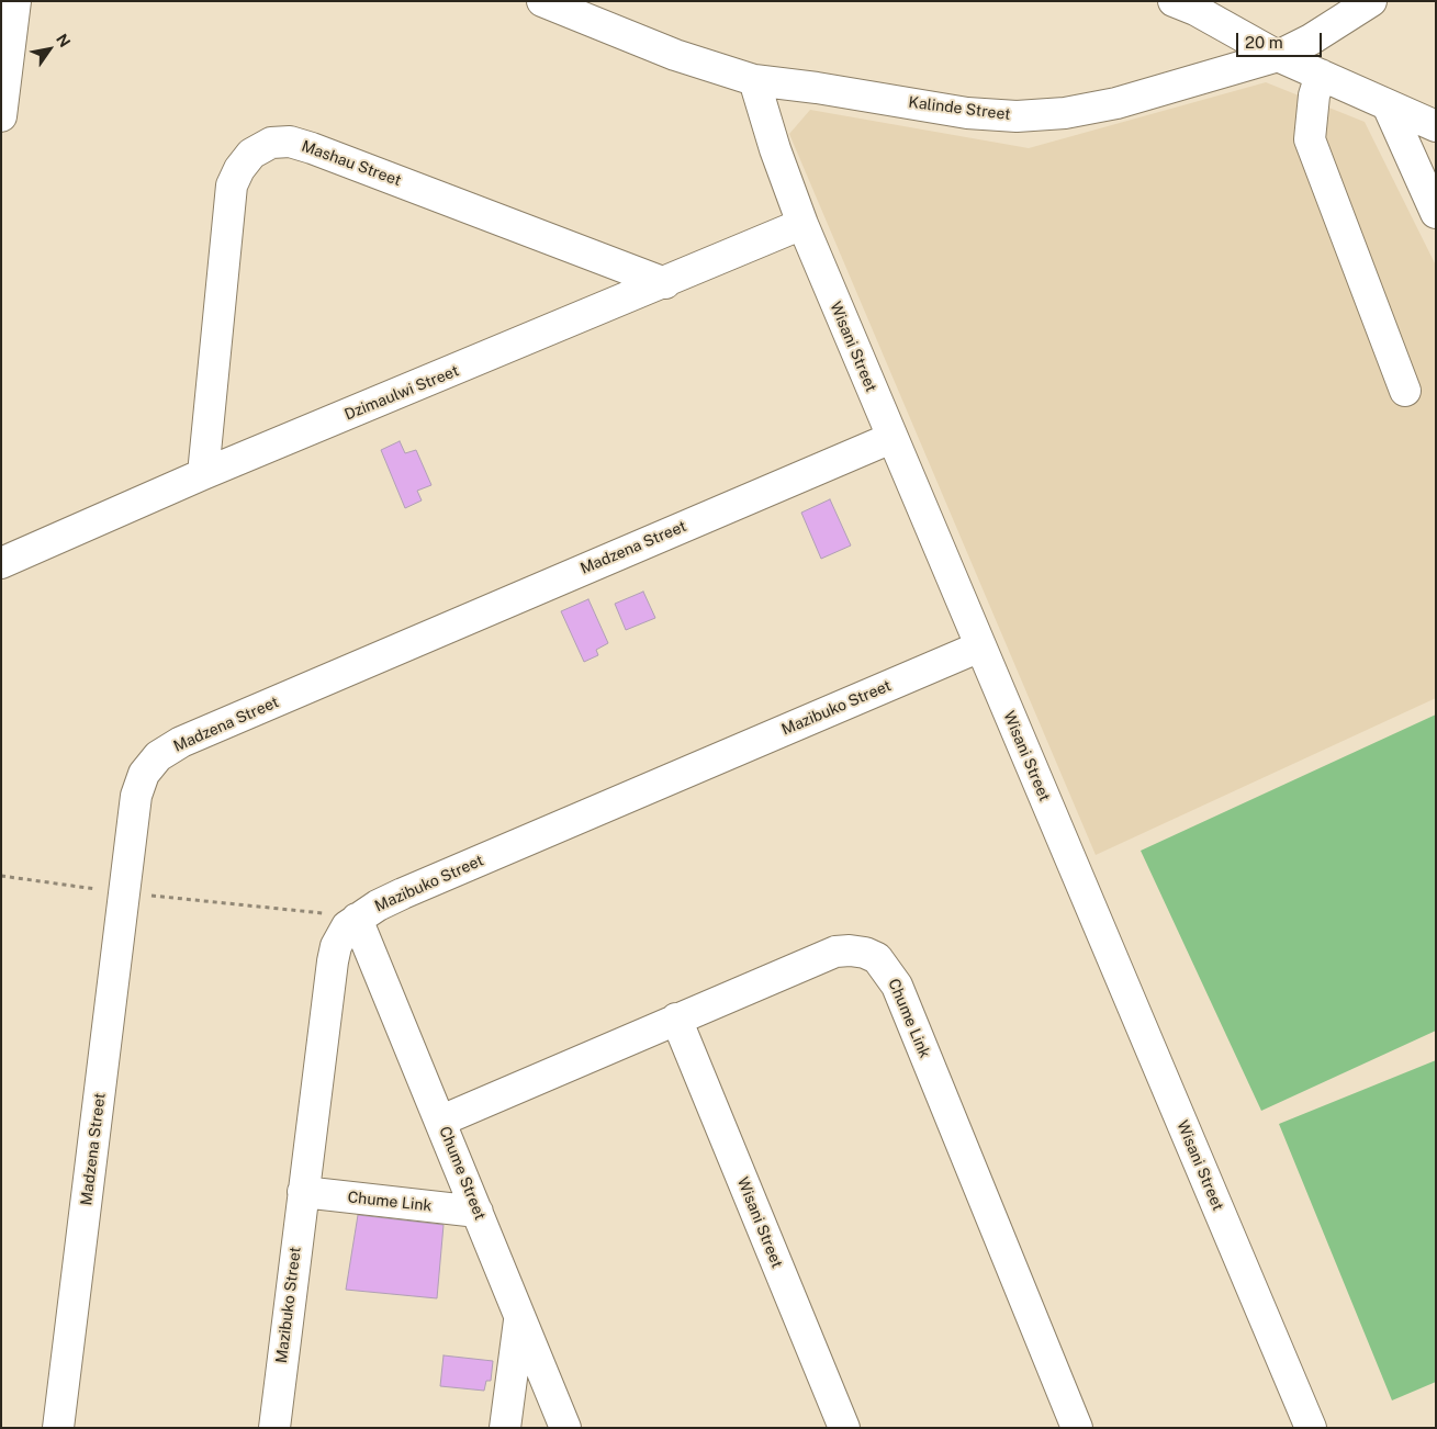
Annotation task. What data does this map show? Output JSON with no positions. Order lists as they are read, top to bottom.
{
  "streets": {
    "street": [
      "Kalinde Street",
      "Mashau Street",
      "Wisani Street",
      "Dzimaulwi Street",
      "Madzena Street",
      "Mazibuko Street",
      "Chume Link",
      "Chume Street"
    ]
  },
  "crossings": [
    ["Kalinde Street", "Wisani Street"],
    ["Mashau Street", "Dzimaulwi Street"],
    ["Wisani Street", "Dzimaulwi Street"],
    ["Wisani Street", "Madzena Street"],
    ["Wisani Street", "Mazibuko Street"],
    ["Wisani Street", "Chume Link"],
    ["Mazibuko Street", "Chume Link"],
    ["Mazibuko Street", "Chume Street"],
    ["Chume Link", "Chume Street"]
  ],
  "scale_bar": "20 m",
  "north": "top right"
}
